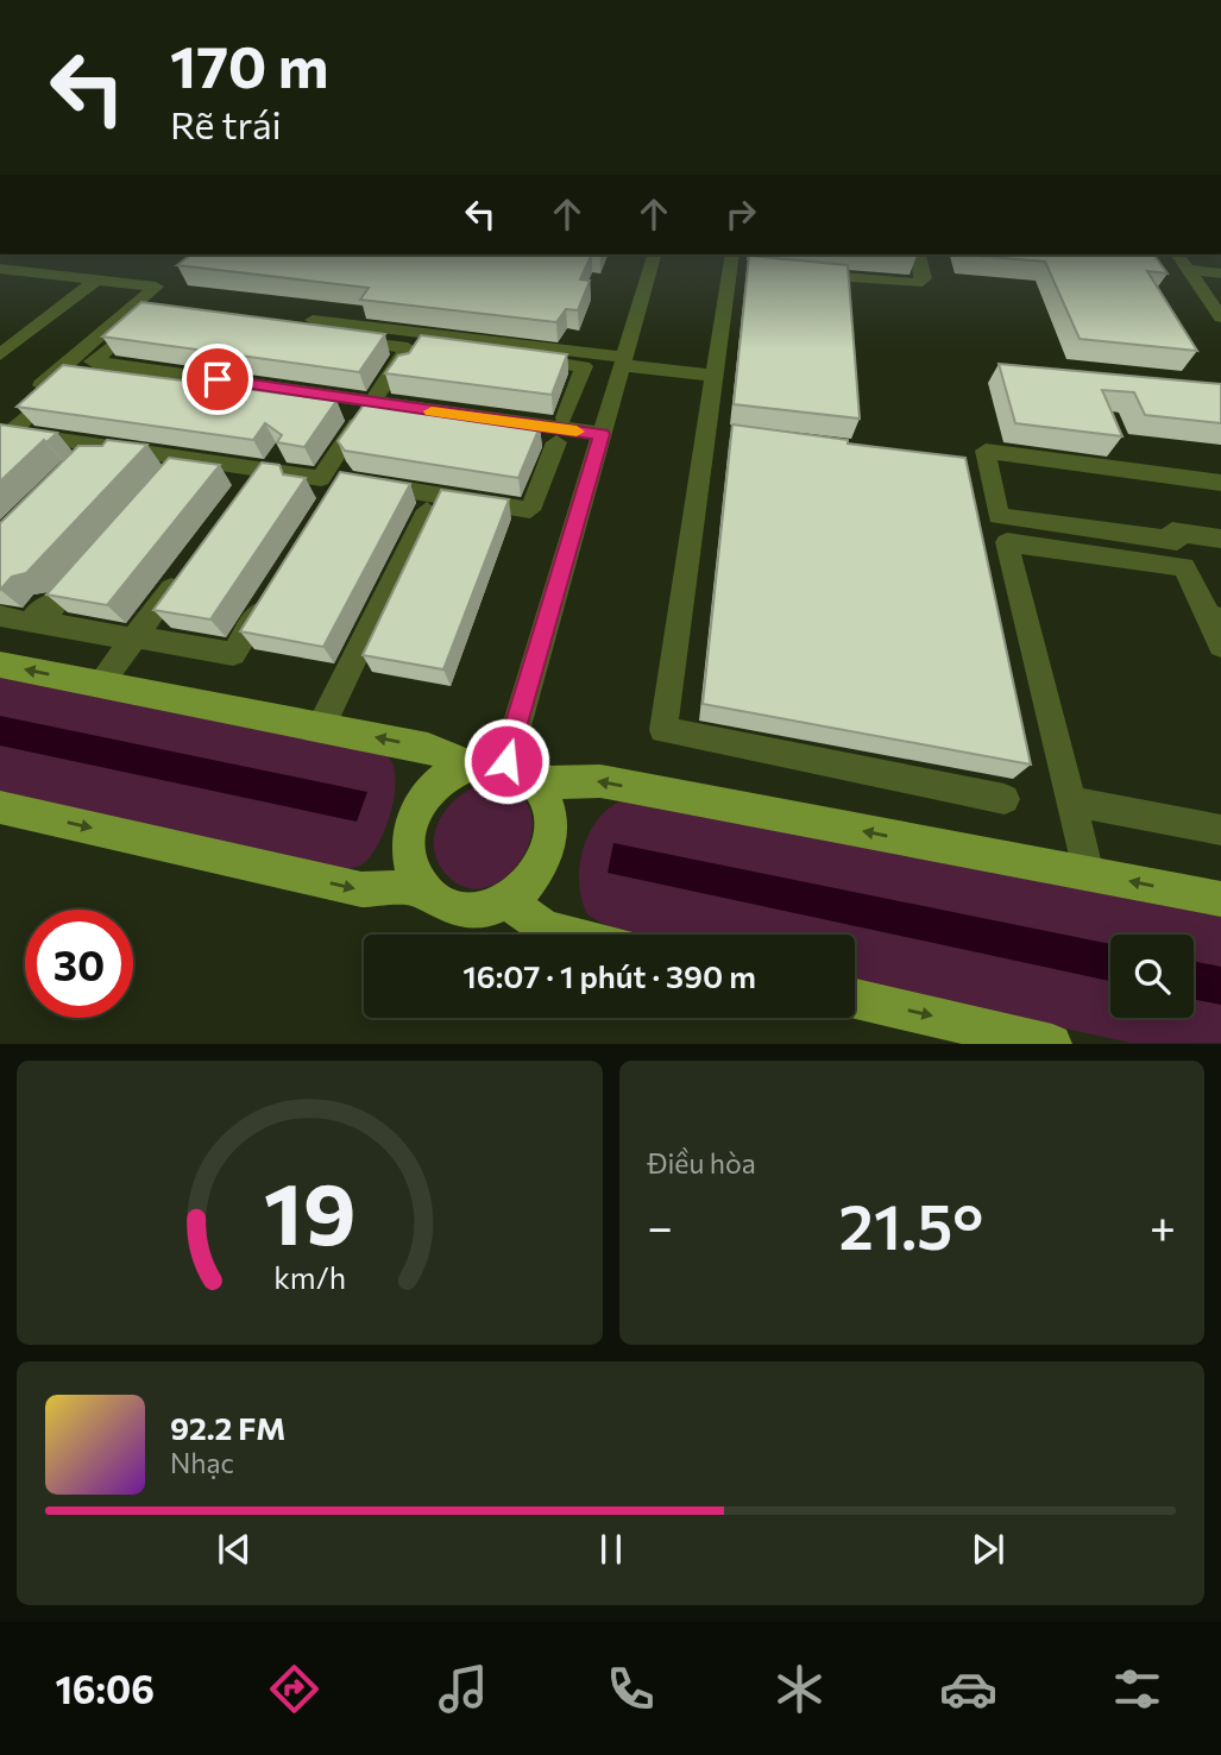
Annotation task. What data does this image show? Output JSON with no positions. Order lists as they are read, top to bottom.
{
  "page": {
    "turn": ["170 m", "Rẽ trái"],
    "limit": "30",
    "trip": "16:07 · 1 phút · 390 m",
    "tile": "Điều hòa",
    "heat": ["−", "21.5°", "+"],
    "song": ["92.2 FM", "Nhạc"],
    "tabs": "16:06",
    "gauge": ["19", "km/h"]
  }
}
